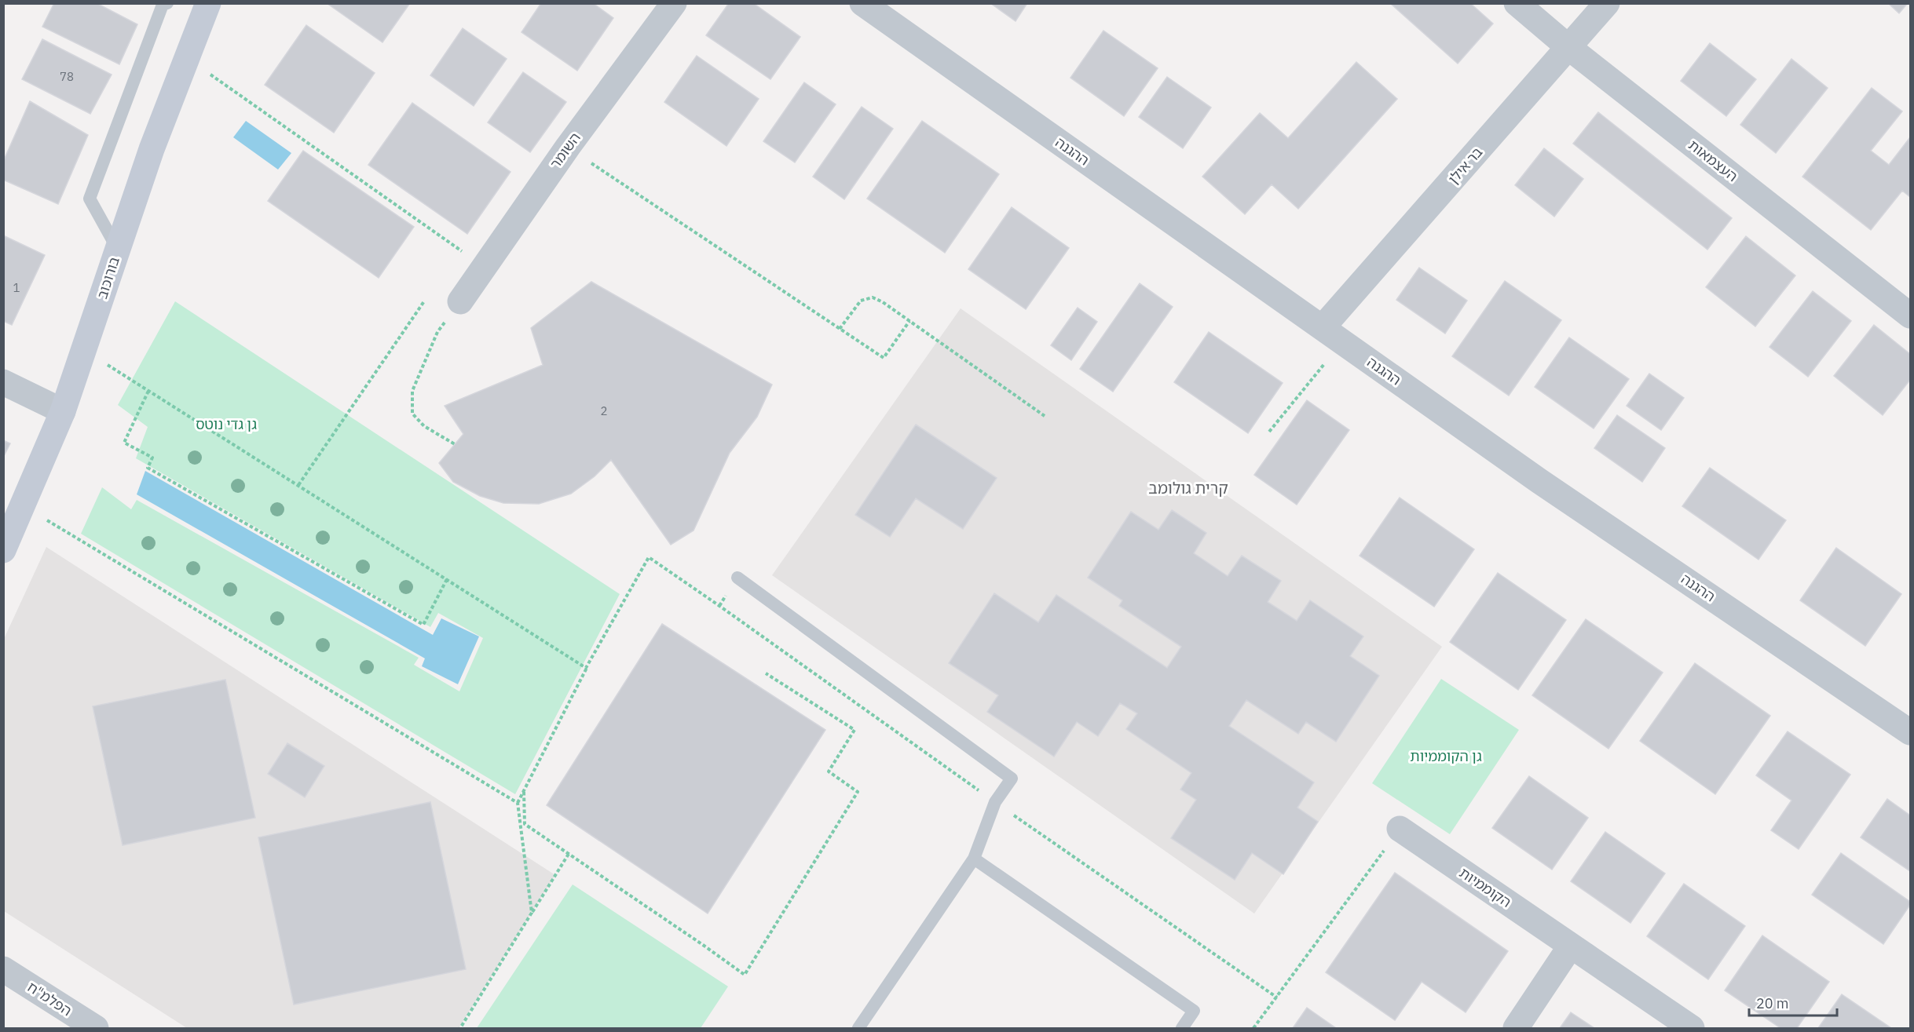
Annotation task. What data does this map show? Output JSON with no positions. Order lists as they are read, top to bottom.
{
  "streets": {
    "street": [
      "השומר",
      "ההגנה",
      "העצמאות",
      "בר אילן",
      "בורוכוב",
      "הקוממיות",
      "הפלמ\"ח"
    ]
  },
  "crossings": [
    ["ההגנה", "בר אילן"],
    ["העצמאות", "בר אילן"]
  ],
  "districts": ["קרית גולומב"],
  "parks": ["גן גדי נוטס", "גן הקוממיות"],
  "house_numbers": ["78", "1", "2"],
  "scale_bar": "20 m"
}
